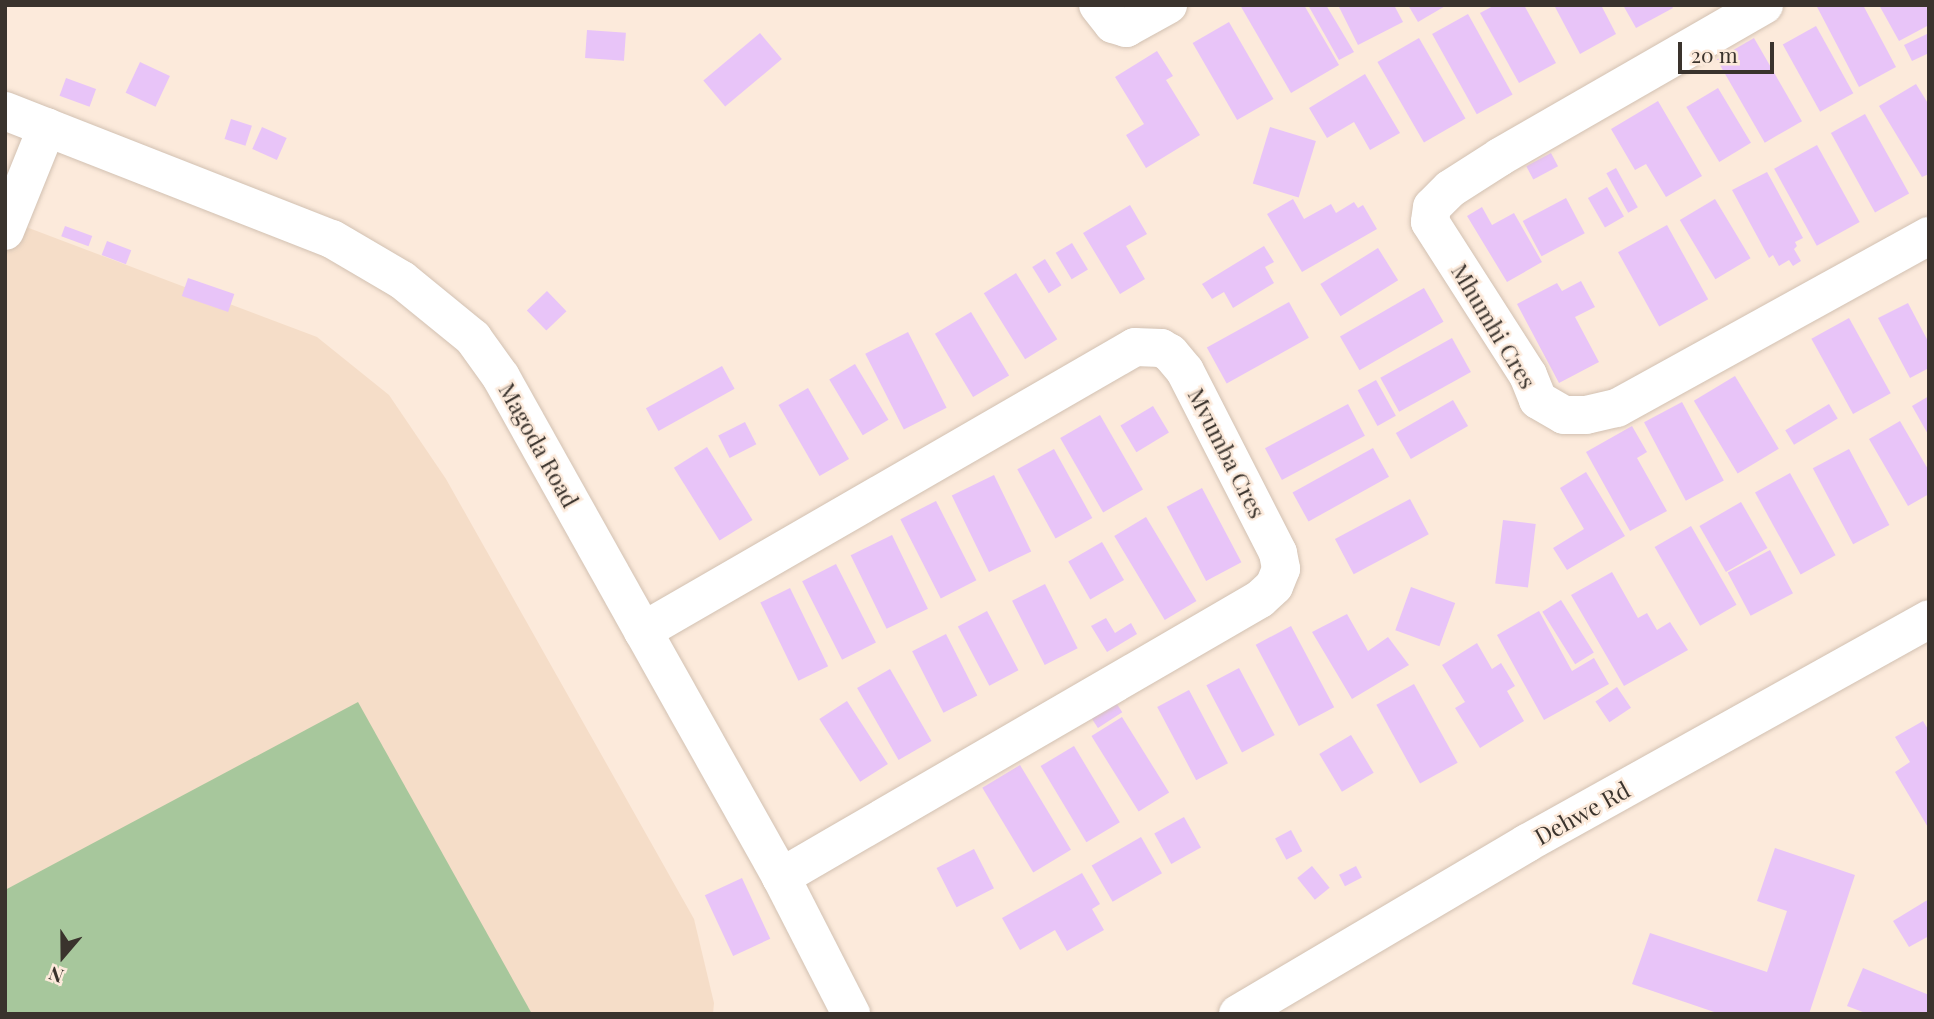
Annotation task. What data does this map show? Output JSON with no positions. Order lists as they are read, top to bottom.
{
  "streets": {
    "street": [
      "Mhumhi Cres",
      "Magoda Road",
      "Mvumba Cres",
      "Dehwe Rd"
    ]
  },
  "crossings": [
    ["Magoda Road", "Mvumba Cres"]
  ],
  "scale_bar": "20 m",
  "north": "bottom"
}
